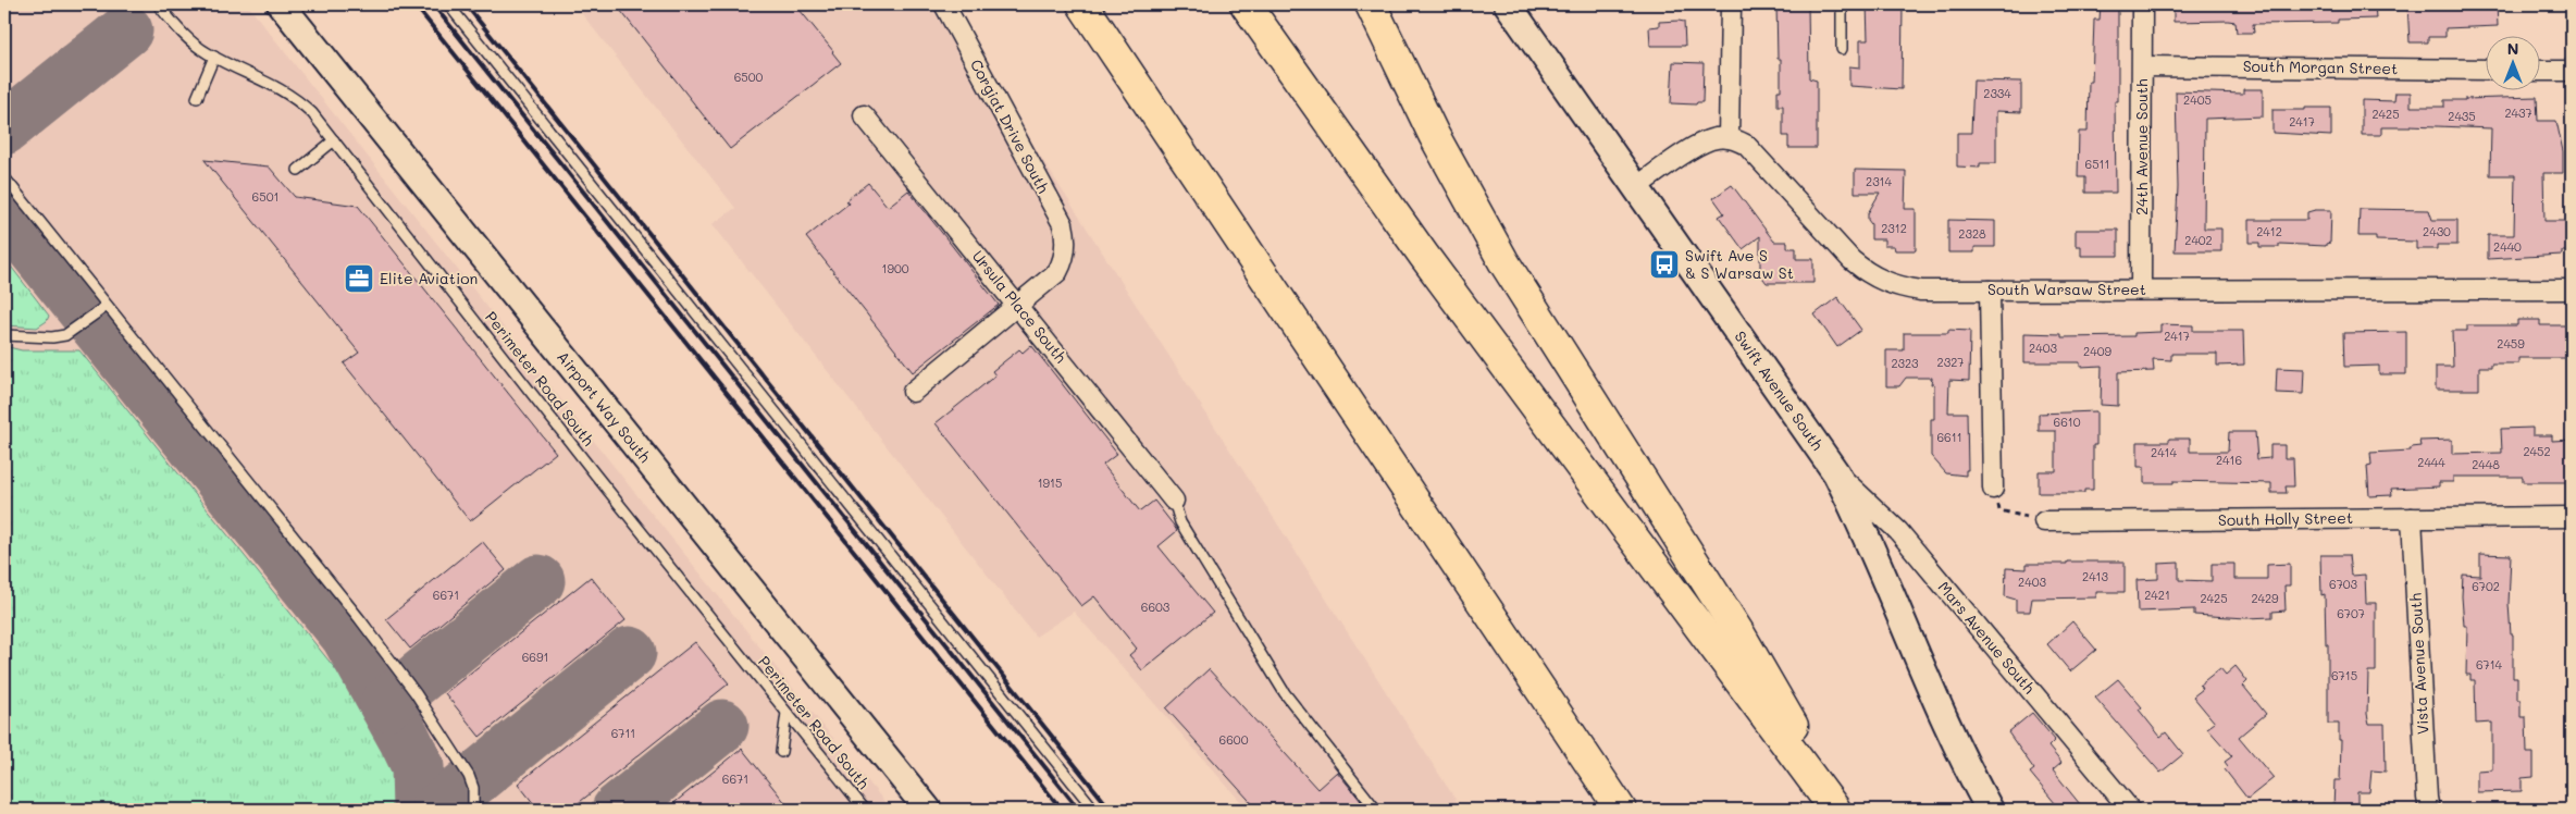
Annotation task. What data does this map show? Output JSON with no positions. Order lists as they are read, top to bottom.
{
  "streets": {
    "main road": ["Swift Avenue South", "Airport Way South"],
    "street": [
      "South Morgan Street",
      "Corgiat Drive South",
      "24th Avenue South",
      "South Warsaw Street",
      "Ursula Place South",
      "South Holly Street",
      "Mars Avenue South",
      "Vista Avenue South"
    ],
    "lane": ["Perimeter Road South"]
  },
  "crossings": [
    ["South Morgan Street", "24th Avenue South"],
    ["Corgiat Drive South", "Ursula Place South"],
    ["24th Avenue South", "South Warsaw Street"],
    ["Swift Avenue South", "Mars Avenue South"],
    ["South Holly Street", "Vista Avenue South"]
  ],
  "places": {
    "bus stop": ["Swift Ave S & S Warsaw St"],
    "office": ["Elite Aviation"]
  },
  "house_numbers": [
    "6500",
    "2334",
    "2405",
    "2437",
    "2425",
    "2435",
    "2417",
    "6511",
    "2314",
    "6501",
    "2312",
    "2412",
    "2430",
    "2328",
    "2402",
    "2440",
    "1900",
    "2417",
    "2459",
    "2403",
    "2409",
    "2327",
    "2323",
    "6610",
    "6611",
    "2452",
    "2414",
    "2416",
    "2444",
    "2448",
    "1915",
    "2413",
    "2403",
    "6703",
    "6702",
    "6671",
    "2421",
    "2425",
    "2429",
    "6603",
    "6707",
    "6691",
    "6714",
    "6715",
    "6711",
    "6600",
    "6671"
  ],
  "north": "top"
}
